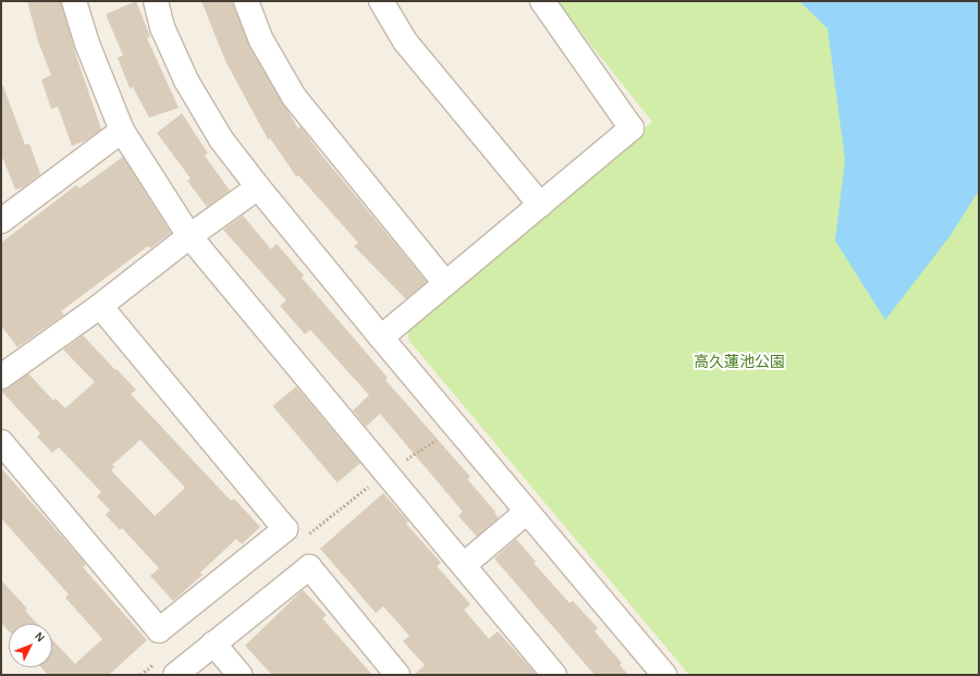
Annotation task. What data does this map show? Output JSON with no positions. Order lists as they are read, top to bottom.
{
  "parks": ["高久蓮池公園"],
  "north": "top right"
}
